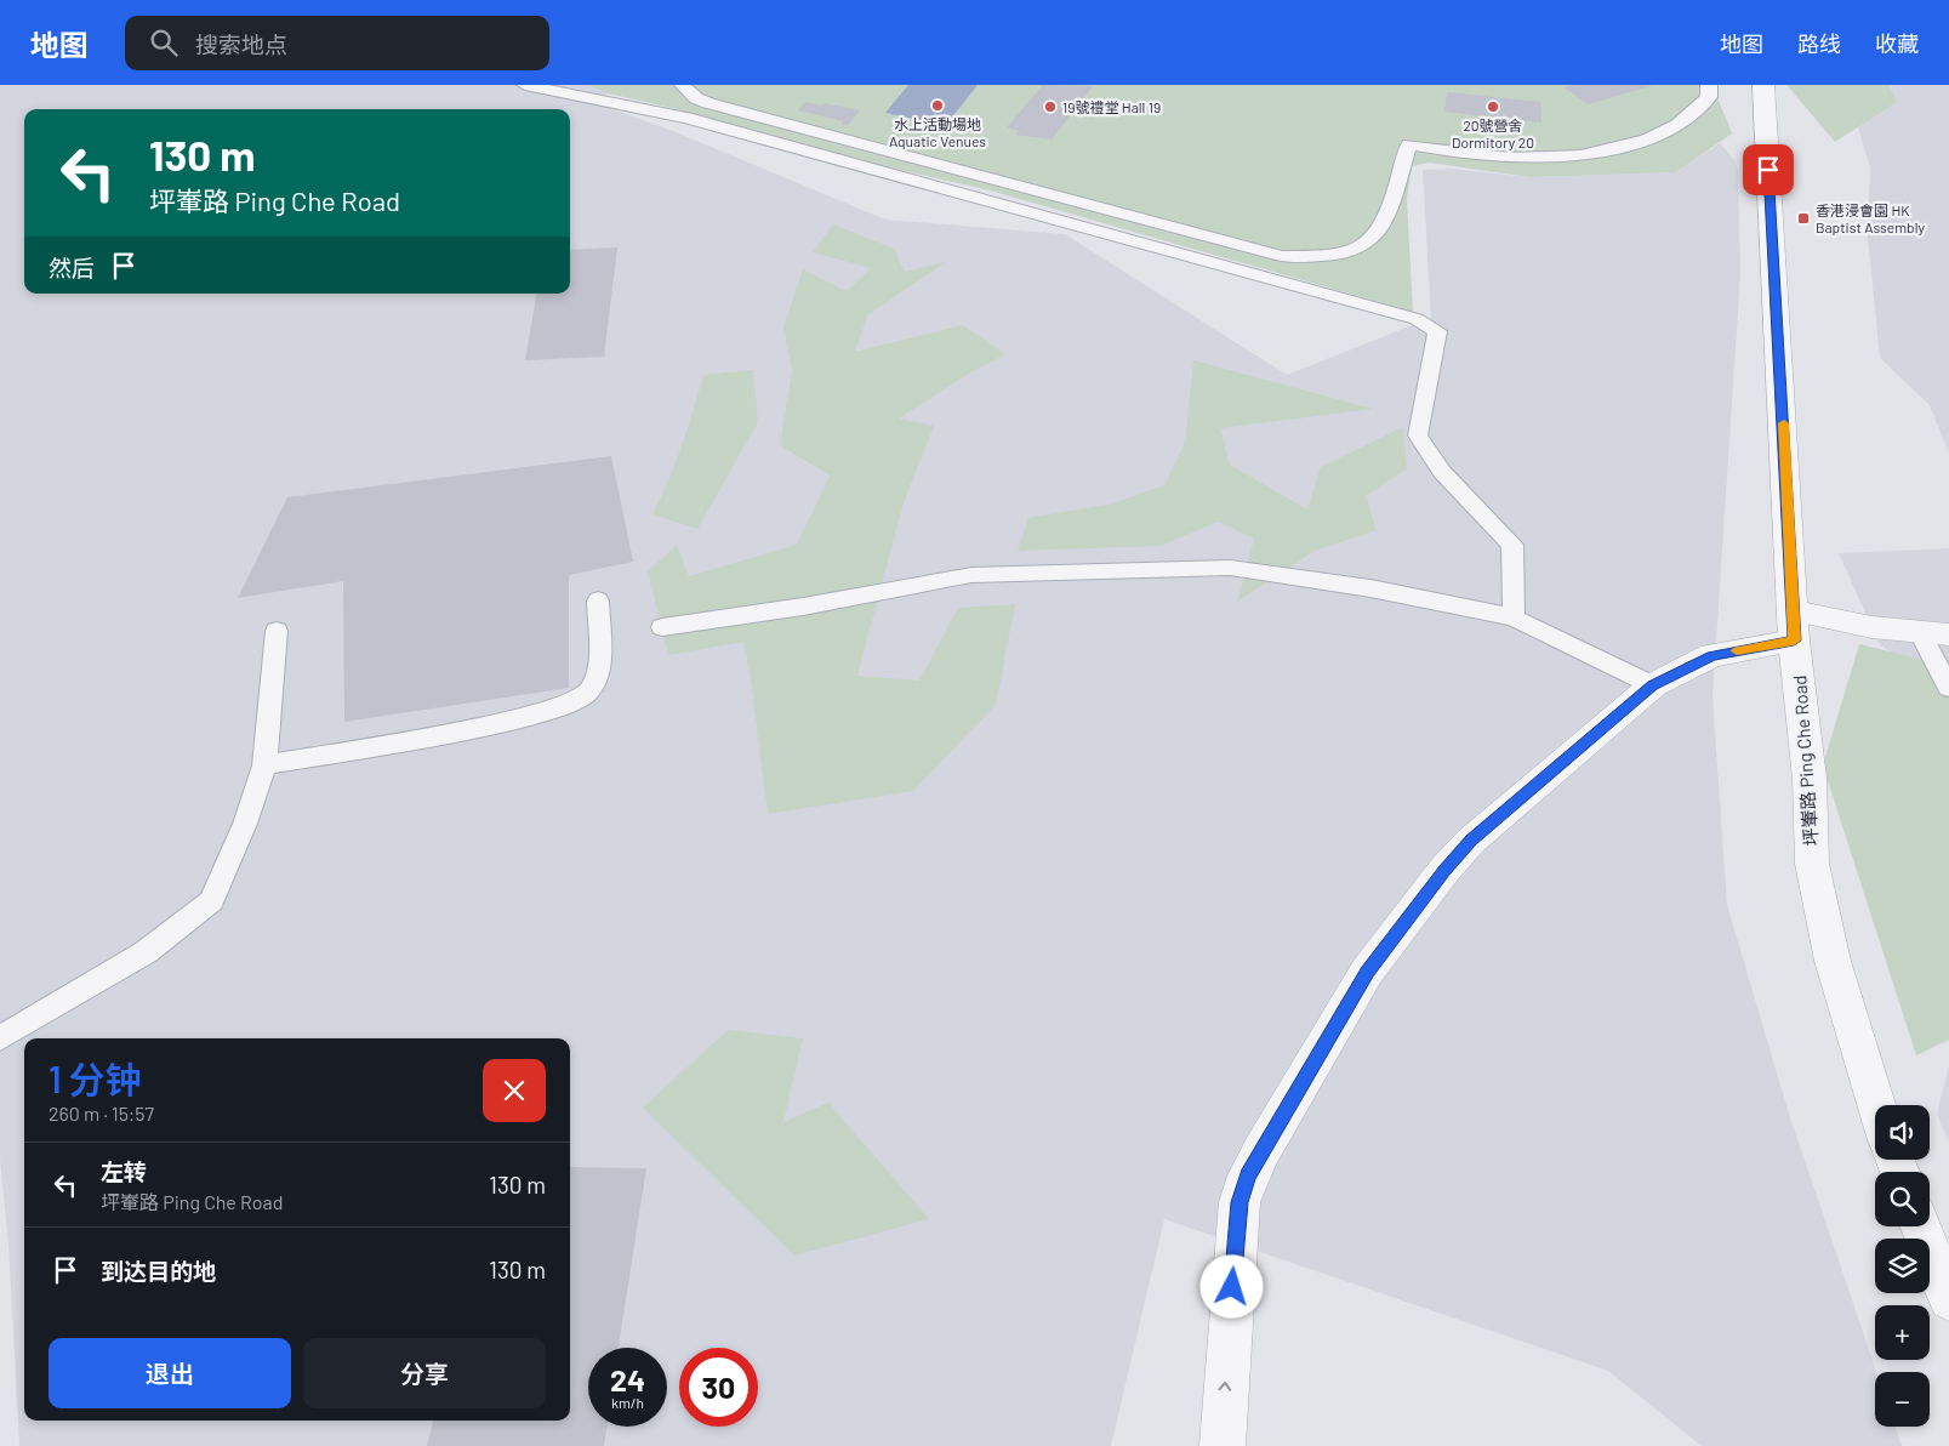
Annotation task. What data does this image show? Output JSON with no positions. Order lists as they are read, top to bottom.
{
  "streets": {
    "street": ["坪輋路 Ping Che Road"]
  },
  "places": {
    "other": ["水上活動場地 Aquatic Venues", "19號禮堂 Hall 19", "20號營舍 Dormitory 20"],
    "transit": ["香港浸會園 HK Baptist Assembly"]
  },
  "page": {
    "header": "地图",
    "search": "搜索地点",
    "nav": ["地图", "路线", "收藏"],
    "turn": ["130 m", "坪輋路 Ping Che Road"],
    "then": "然后",
    "heading": ["1 分钟", "260 m · 15:57"],
    "map_buttons": ["+", "−"],
    "list": [
      {
        "name": "左转",
        "note": "坪輋路 Ping Che Road",
        "value": "130 m"
      },
      {
        "name": "到达目的地",
        "value": "130 m"
      }
    ],
    "buttons": ["退出", "分享"],
    "speed": "24 km/h",
    "limit": "30"
  }
}
